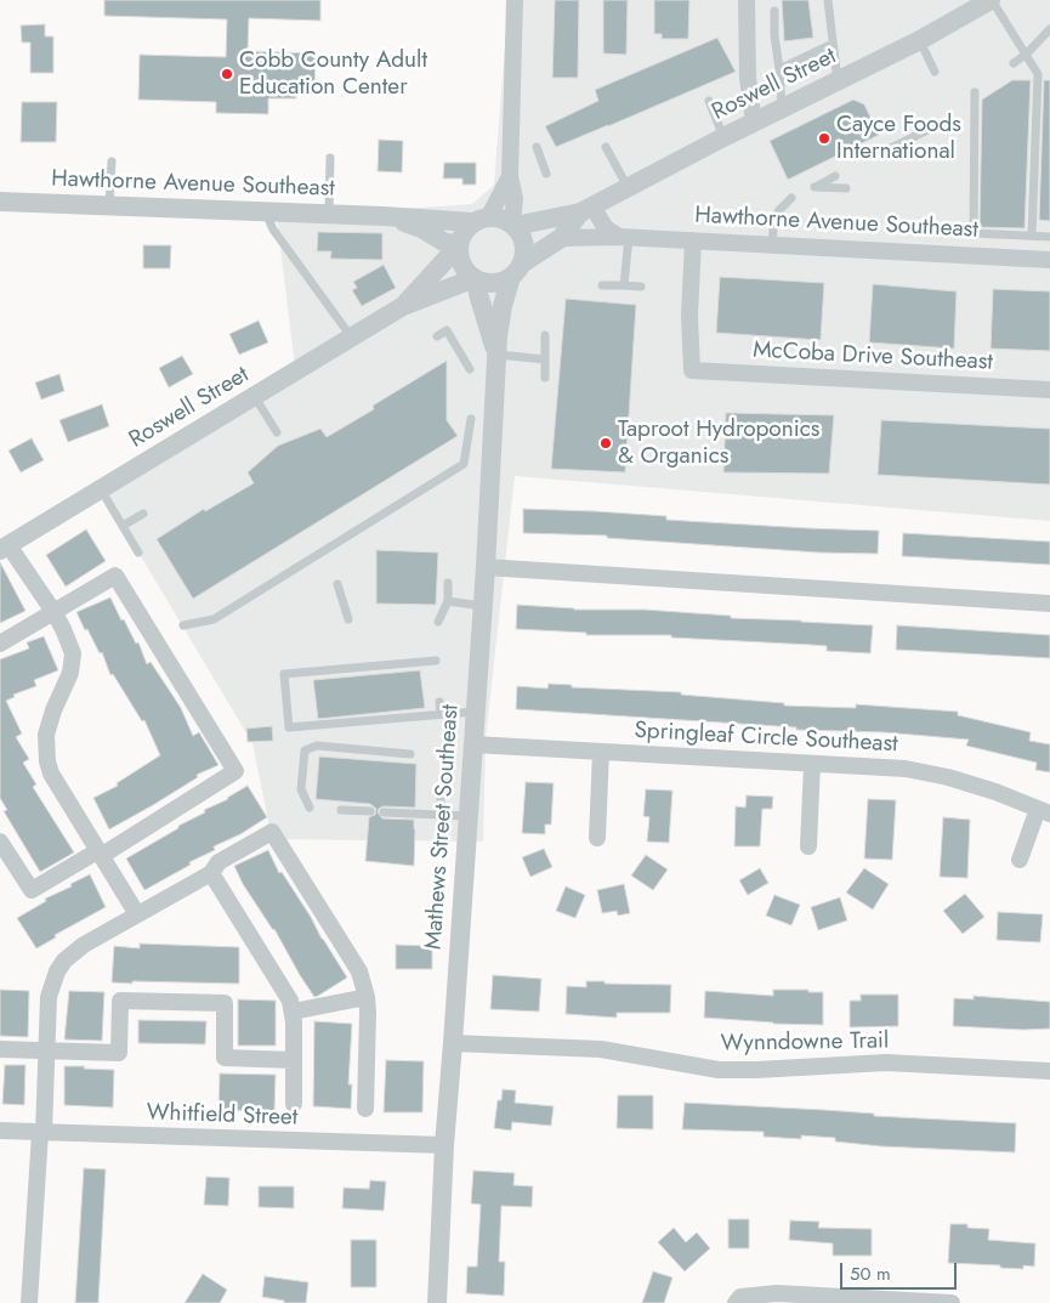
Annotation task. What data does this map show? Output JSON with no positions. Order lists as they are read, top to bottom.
{
  "streets": {
    "street": [
      "Roswell Street",
      "Hawthorne Avenue Southeast",
      "McCoba Drive Southeast",
      "Springleaf Circle Southeast",
      "Mathews Street Southeast",
      "Wynndowne Trail",
      "Whitfield Street"
    ]
  },
  "crossings": [
    ["Roswell Street", "Hawthorne Avenue Southeast"],
    ["Roswell Street", "Mathews Street Southeast"],
    ["Hawthorne Avenue Southeast", "McCoba Drive Southeast"],
    ["Hawthorne Avenue Southeast", "Mathews Street Southeast"],
    ["Springleaf Circle Southeast", "Mathews Street Southeast"],
    ["Mathews Street Southeast", "Wynndowne Trail"],
    ["Mathews Street Southeast", "Whitfield Street"]
  ],
  "places": ["Cobb County Adult Education Center", "Cayce Foods International", "Taproot Hydroponics & Organics"],
  "scale_bar": "50 m"
}
